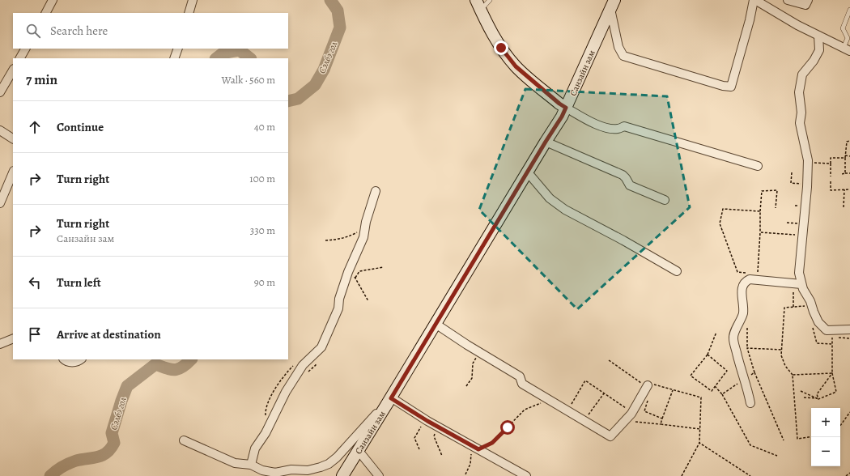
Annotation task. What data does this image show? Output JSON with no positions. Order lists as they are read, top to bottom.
{
  "streets": {
    "main road": ["Санзайн зам"]
  },
  "water": ["Сэлбэ гол"],
  "page": {
    "search": "Search here",
    "heading": ["7 min", "Walk · 560 m"],
    "list": [
      ["Continue", "40 m"],
      ["Turn right", "100 m"],
      ["Turn right", "Санзайн зам", "330 m"],
      ["Turn left", "90 m"],
      "Arrive at destination"
    ],
    "map_buttons": ["+", "−"]
  }
}
